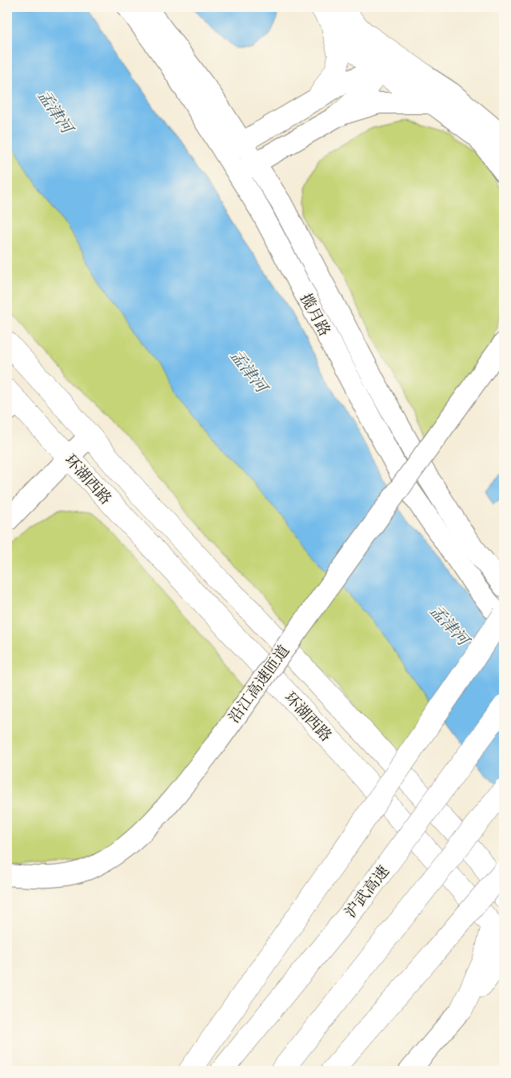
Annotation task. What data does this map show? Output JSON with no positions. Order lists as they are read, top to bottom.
{
  "streets": {
    "main road": ["环湖西路", "沪武高速"],
    "street": ["揽月路", "沿江高速匝道"]
  },
  "water": ["孟津河"]
}
